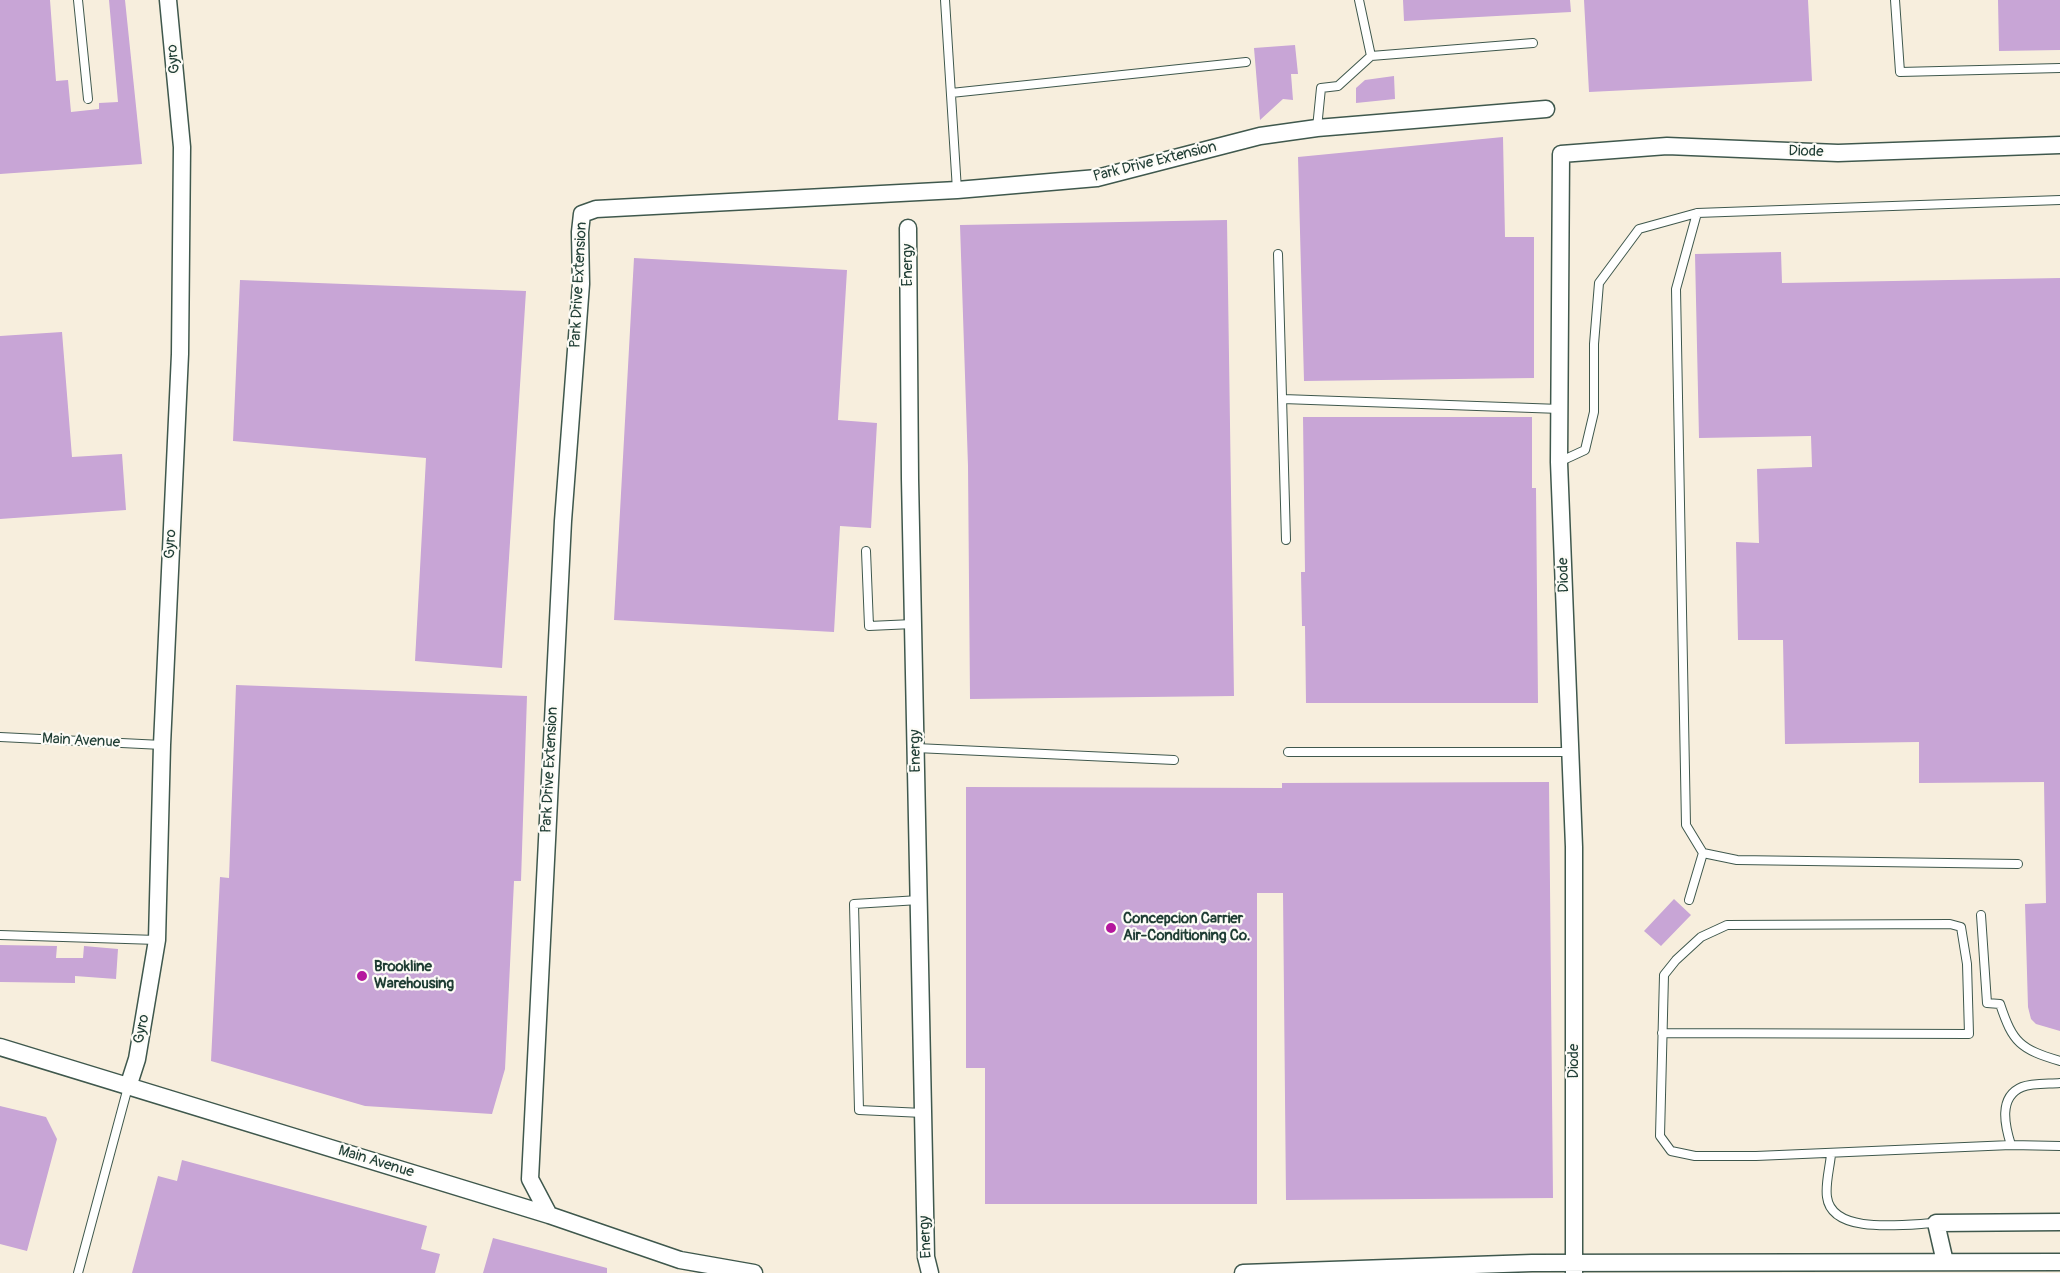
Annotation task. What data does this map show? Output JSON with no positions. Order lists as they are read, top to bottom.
{
  "streets": {
    "street": [
      "Gyro",
      "Diode",
      "Park Drive Extension",
      "Energy",
      "Main Avenue"
    ]
  },
  "crossings": [
    ["Gyro", "Main Avenue"],
    ["Park Drive Extension", "Main Avenue"]
  ],
  "places": ["Concepcion Carrier Air-Conditioning Co.", "Brookline Warehousing"]
}
